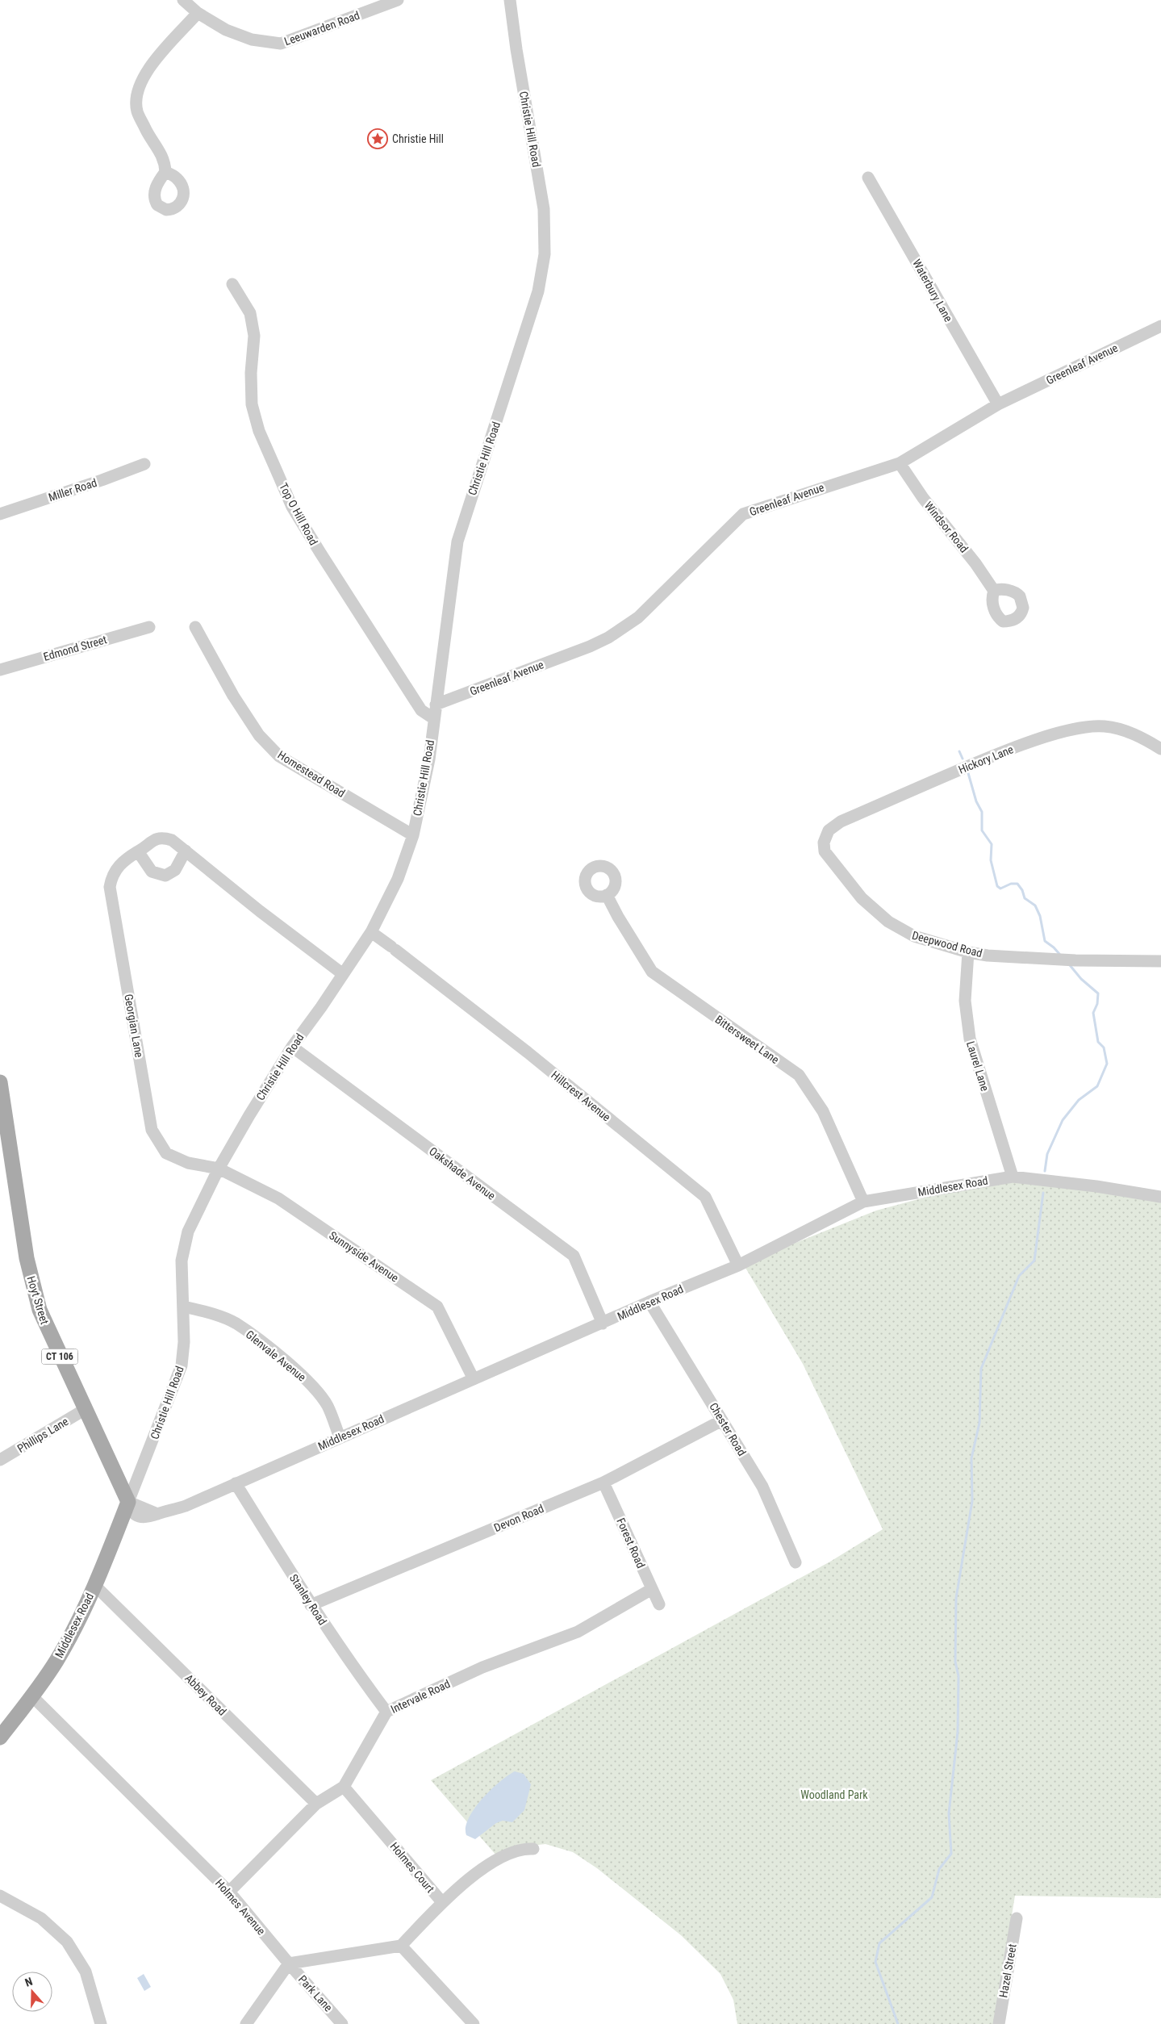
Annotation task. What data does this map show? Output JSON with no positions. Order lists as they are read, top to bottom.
{
  "streets": {
    "main road": ["Middlesex Road", "Hoyt Street", "CT 106"],
    "street": [
      "Leeuwarden Road",
      "Christie Hill Road",
      "Waterbury Lane",
      "Greenleaf Avenue",
      "Miller Road",
      "Top O Hill Road",
      "Windsor Road",
      "Edmond Street",
      "Hickory Lane",
      "Homestead Road",
      "Deepwood Road",
      "Georgian Lane",
      "Bittersweet Lane",
      "Laurel Lane",
      "Hillcrest Avenue",
      "Oakshade Avenue",
      "Sunnyside Avenue",
      "Glenvale Avenue",
      "Chester Road",
      "Phillips Lane",
      "Devon Road",
      "Forest Road",
      "Stanley Road",
      "Abbey Road",
      "Intervale Road",
      "Holmes Court",
      "Holmes Avenue",
      "Hazel Street",
      "Park Lane"
    ]
  },
  "crossings": [
    ["Christie Hill Road", "Greenleaf Avenue"],
    ["Christie Hill Road", "Top O Hill Road"],
    ["Christie Hill Road", "Homestead Road"],
    ["Christie Hill Road", "Georgian Lane"],
    ["Christie Hill Road", "Hillcrest Avenue"],
    ["Christie Hill Road", "Oakshade Avenue"],
    ["Christie Hill Road", "Middlesex Road"],
    ["Christie Hill Road", "Sunnyside Avenue"],
    ["Christie Hill Road", "Hoyt Street"],
    ["Christie Hill Road", "Glenvale Avenue"],
    ["Waterbury Lane", "Greenleaf Avenue"],
    ["Greenleaf Avenue", "Windsor Road"],
    ["Hickory Lane", "Deepwood Road"],
    ["Deepwood Road", "Laurel Lane"],
    ["Georgian Lane", "Sunnyside Avenue"],
    ["Bittersweet Lane", "Middlesex Road"],
    ["Laurel Lane", "Middlesex Road"],
    ["Hillcrest Avenue", "Middlesex Road"],
    ["Oakshade Avenue", "Middlesex Road"],
    ["Middlesex Road", "Sunnyside Avenue"],
    ["Middlesex Road", "Hoyt Street"],
    ["Middlesex Road", "Glenvale Avenue"],
    ["Middlesex Road", "Chester Road"],
    ["Middlesex Road", "Stanley Road"],
    ["Middlesex Road", "Abbey Road"],
    ["Middlesex Road", "Holmes Avenue"],
    ["Hoyt Street", "Phillips Lane"],
    ["Chester Road", "Devon Road"],
    ["Devon Road", "Forest Road"],
    ["Devon Road", "Stanley Road"],
    ["Forest Road", "Intervale Road"],
    ["Stanley Road", "Intervale Road"],
    ["Abbey Road", "Intervale Road"],
    ["Intervale Road", "Holmes Court"],
    ["Intervale Road", "Holmes Avenue"],
    ["Holmes Avenue", "Park Lane"]
  ],
  "parks": ["Woodland Park"],
  "places": {
    "place": ["Christie Hill"]
  },
  "north": "top"
}
